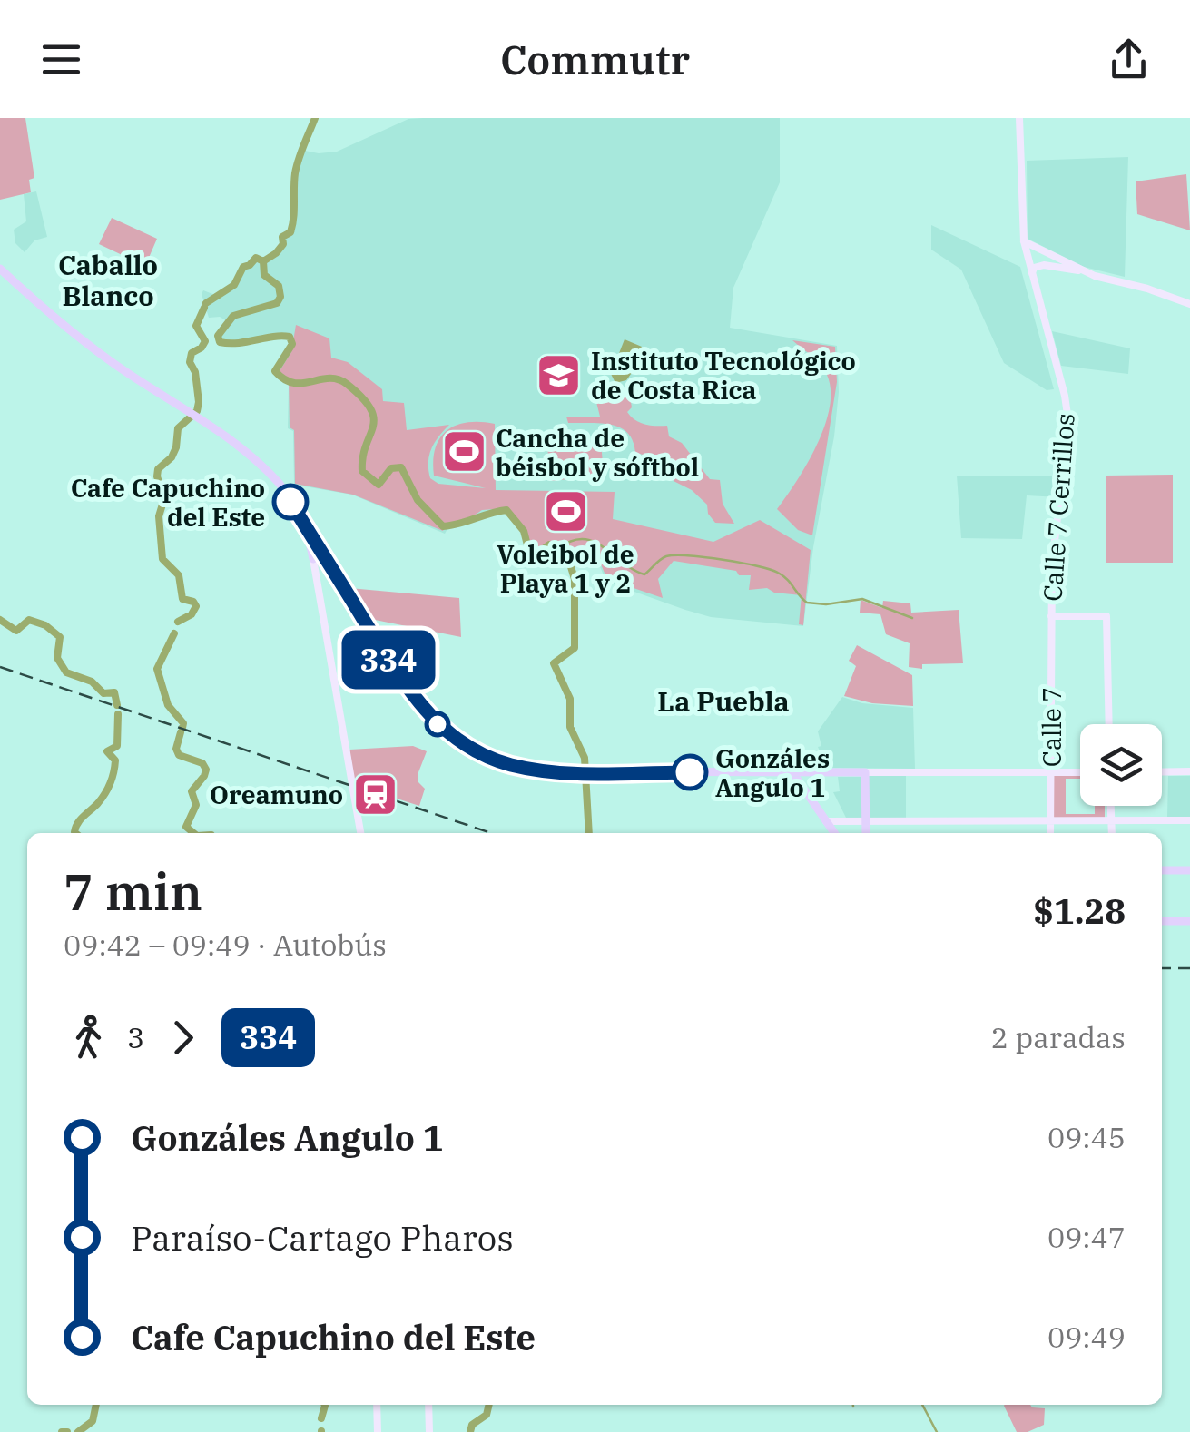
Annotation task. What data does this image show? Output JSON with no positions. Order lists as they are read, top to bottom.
{
  "streets": {
    "street": ["Calle 7 Cerrillos", "Calle 7"]
  },
  "crossings": [
    ["Calle 7 Cerrillos", "Calle 7"]
  ],
  "districts": ["Caballo Blanco", "La Puebla"],
  "places": {
    "school or university": ["Instituto Tecnológico de Costa Rica"],
    "sports": ["Cancha de béisbol y sóftbol", "Voleibol de Playa 1 y 2"],
    "other": ["Cafe Capuchino del Este", "Gonzáles Angulo 1"],
    "station": ["Oreamuno"]
  },
  "lines": ["bus line 334"],
  "page": {
    "header": "Commutr",
    "on_map": "334",
    "heading": ["7 min", "09:42 – 09:49 · Autobús", "$1.28"],
    "legs": ["3", "334", "2 paradas"],
    "list": [
      {
        "name": "Gonzáles Angulo 1",
        "value": "09:45"
      },
      {
        "name": "Paraíso-Cartago Pharos",
        "value": "09:47"
      },
      {
        "name": "Cafe Capuchino del Este",
        "value": "09:49"
      }
    ]
  }
}
